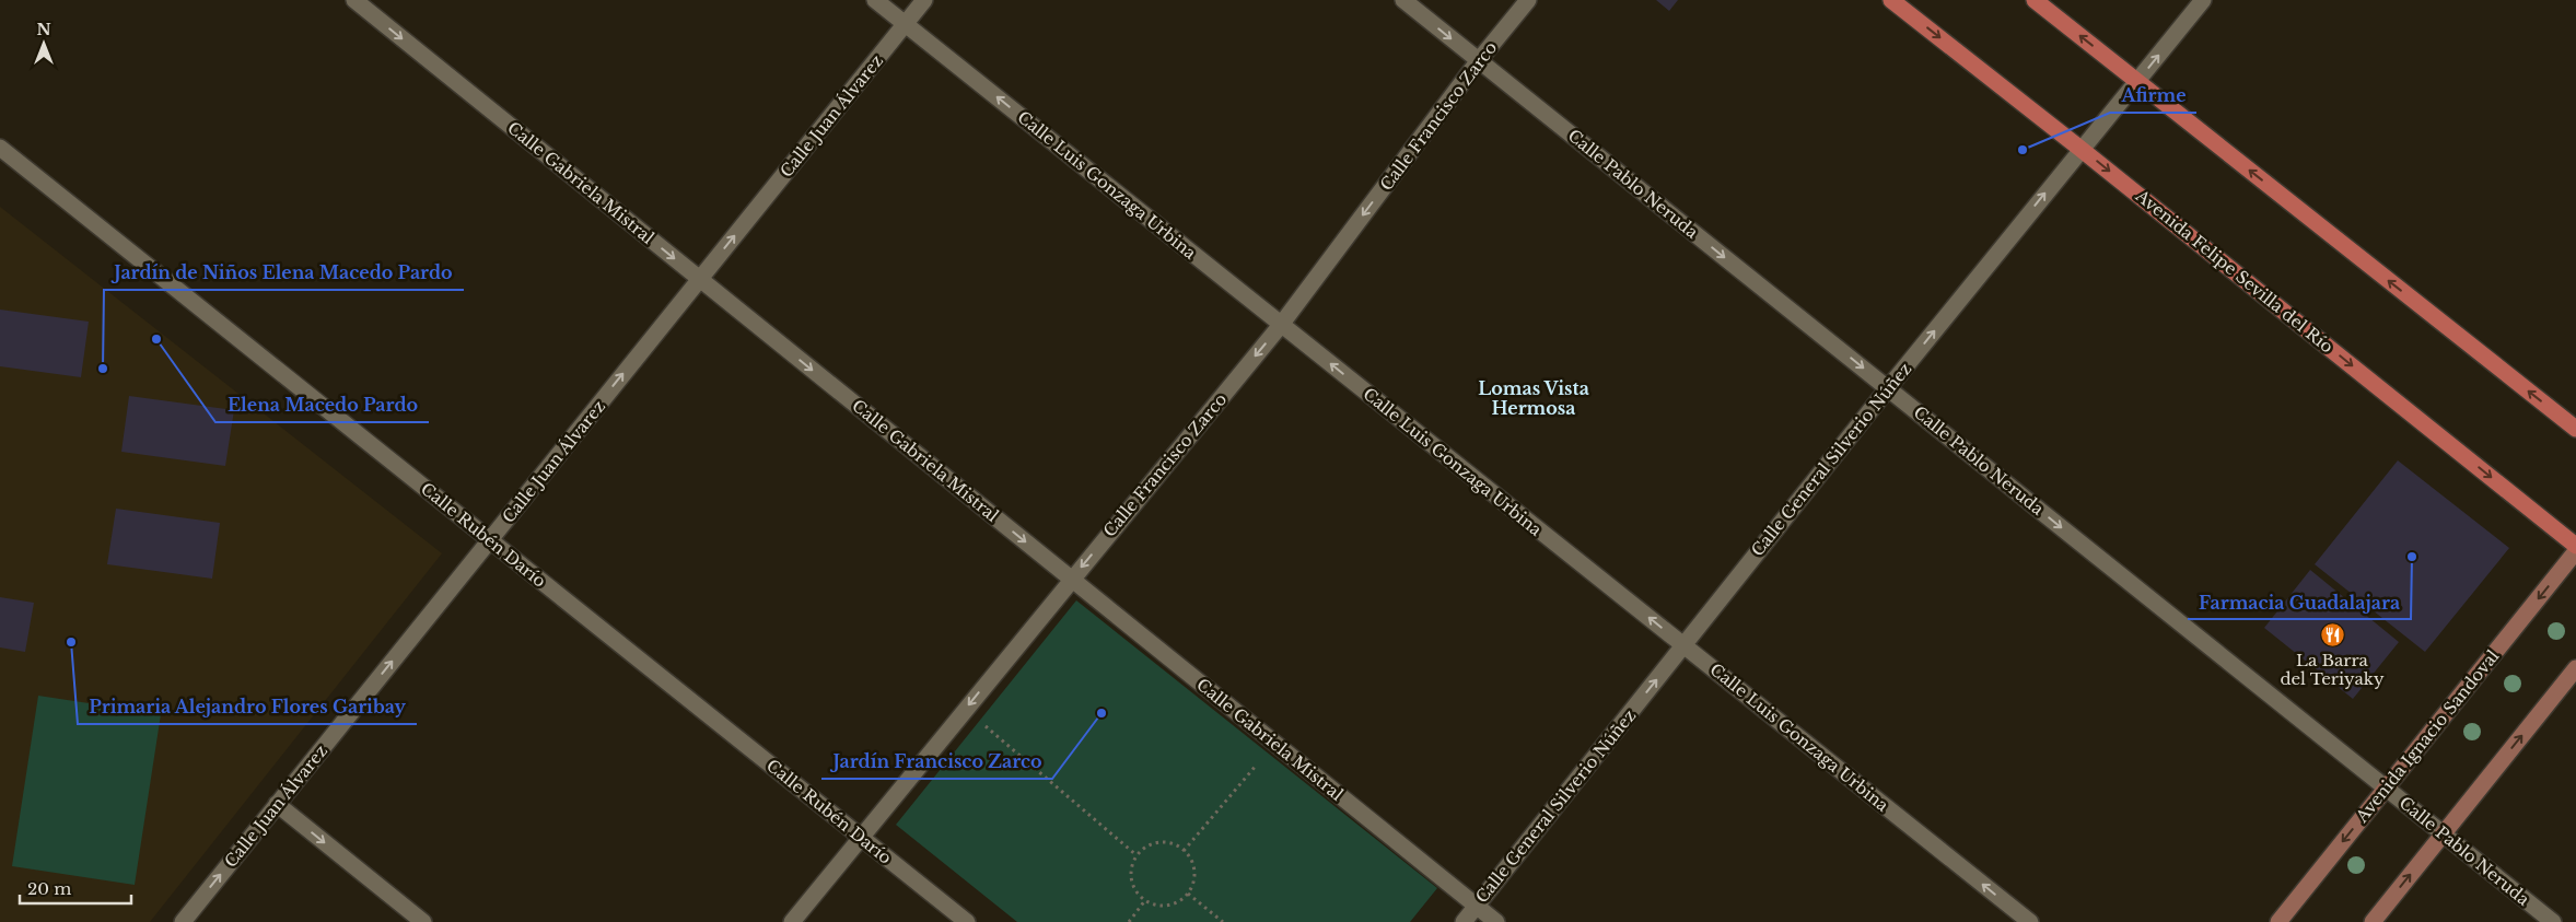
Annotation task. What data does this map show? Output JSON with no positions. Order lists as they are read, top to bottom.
{
  "streets": {
    "main road": ["Avenida Felipe Sevilla del Río", "Avenida Ignacio Sandoval"],
    "street": [
      "Calle Juan Álvarez",
      "Calle Francisco Zarco",
      "Calle Gabriela Mistral",
      "Calle Pablo Neruda",
      "Calle Luis Gonzaga Urbina",
      "Calle General Silverio Núñez",
      "Calle Rubén Darío"
    ]
  },
  "crossings": [
    ["Calle Juan Álvarez", "Calle Gabriela Mistral"],
    ["Calle Juan Álvarez", "Calle Luis Gonzaga Urbina"],
    ["Calle Juan Álvarez", "Calle Rubén Darío"],
    ["Calle Francisco Zarco", "Calle Gabriela Mistral"],
    ["Calle Francisco Zarco", "Calle Pablo Neruda"],
    ["Calle Francisco Zarco", "Calle Luis Gonzaga Urbina"],
    ["Calle Francisco Zarco", "Calle Rubén Darío"],
    ["Calle Gabriela Mistral", "Calle General Silverio Núñez"],
    ["Calle Pablo Neruda", "Calle General Silverio Núñez"],
    ["Calle Pablo Neruda", "Avenida Ignacio Sandoval"],
    ["Calle Luis Gonzaga Urbina", "Calle General Silverio Núñez"],
    ["Avenida Felipe Sevilla del Río", "Calle General Silverio Núñez"]
  ],
  "one_way": [
    "Calle Juan Álvarez",
    "Calle Francisco Zarco",
    "Calle Gabriela Mistral",
    "Calle Pablo Neruda",
    "Calle Luis Gonzaga Urbina",
    "Calle General Silverio Núñez"
  ],
  "districts": ["Lomas Vista Hermosa"],
  "places": {
    "other": [
      "Afirme",
      "Elena Macedo Pardo",
      "Jardín de Niños Elena Macedo Pardo",
      "Farmacia Guadalajara",
      "Primaria Alejandro Flores Garibay",
      "Jardín Francisco Zarco"
    ],
    "restaurant": ["La Barra del Teriyaky"]
  },
  "scale_bar": "20 m",
  "north": "top"
}
